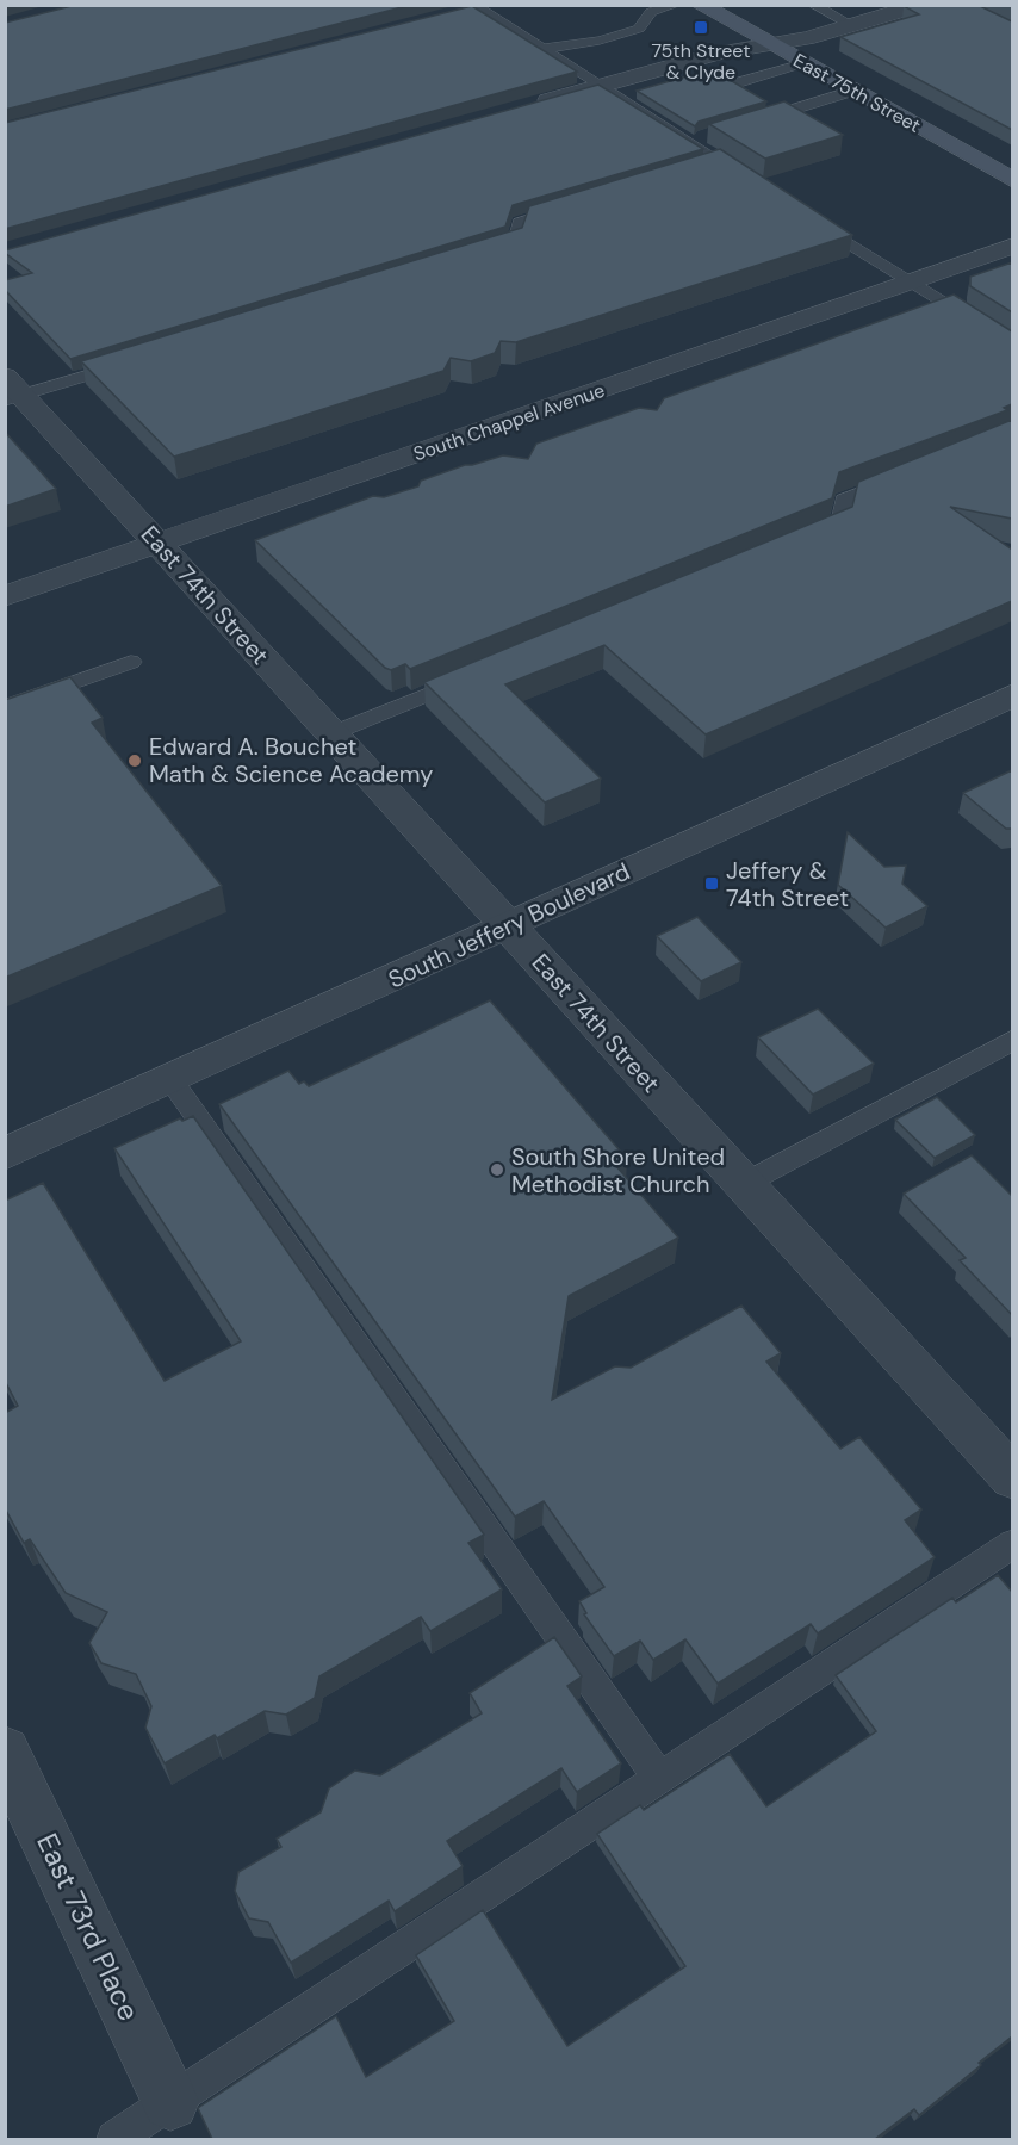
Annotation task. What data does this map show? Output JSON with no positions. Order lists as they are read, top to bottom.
{
  "streets": {
    "main road": ["East 75th Street"],
    "street": [
      "South Chappel Avenue",
      "East 74th Street",
      "South Jeffery Boulevard",
      "East 73rd Place"
    ]
  },
  "crossings": [
    ["South Chappel Avenue", "East 74th Street"],
    ["East 74th Street", "South Jeffery Boulevard"]
  ],
  "places": {
    "transit": ["75th Street & Clyde", "Jeffery & 74th Street"],
    "other": ["Edward A. Bouchet Math & Science Academy", "South Shore United Methodist Church"]
  }
}
